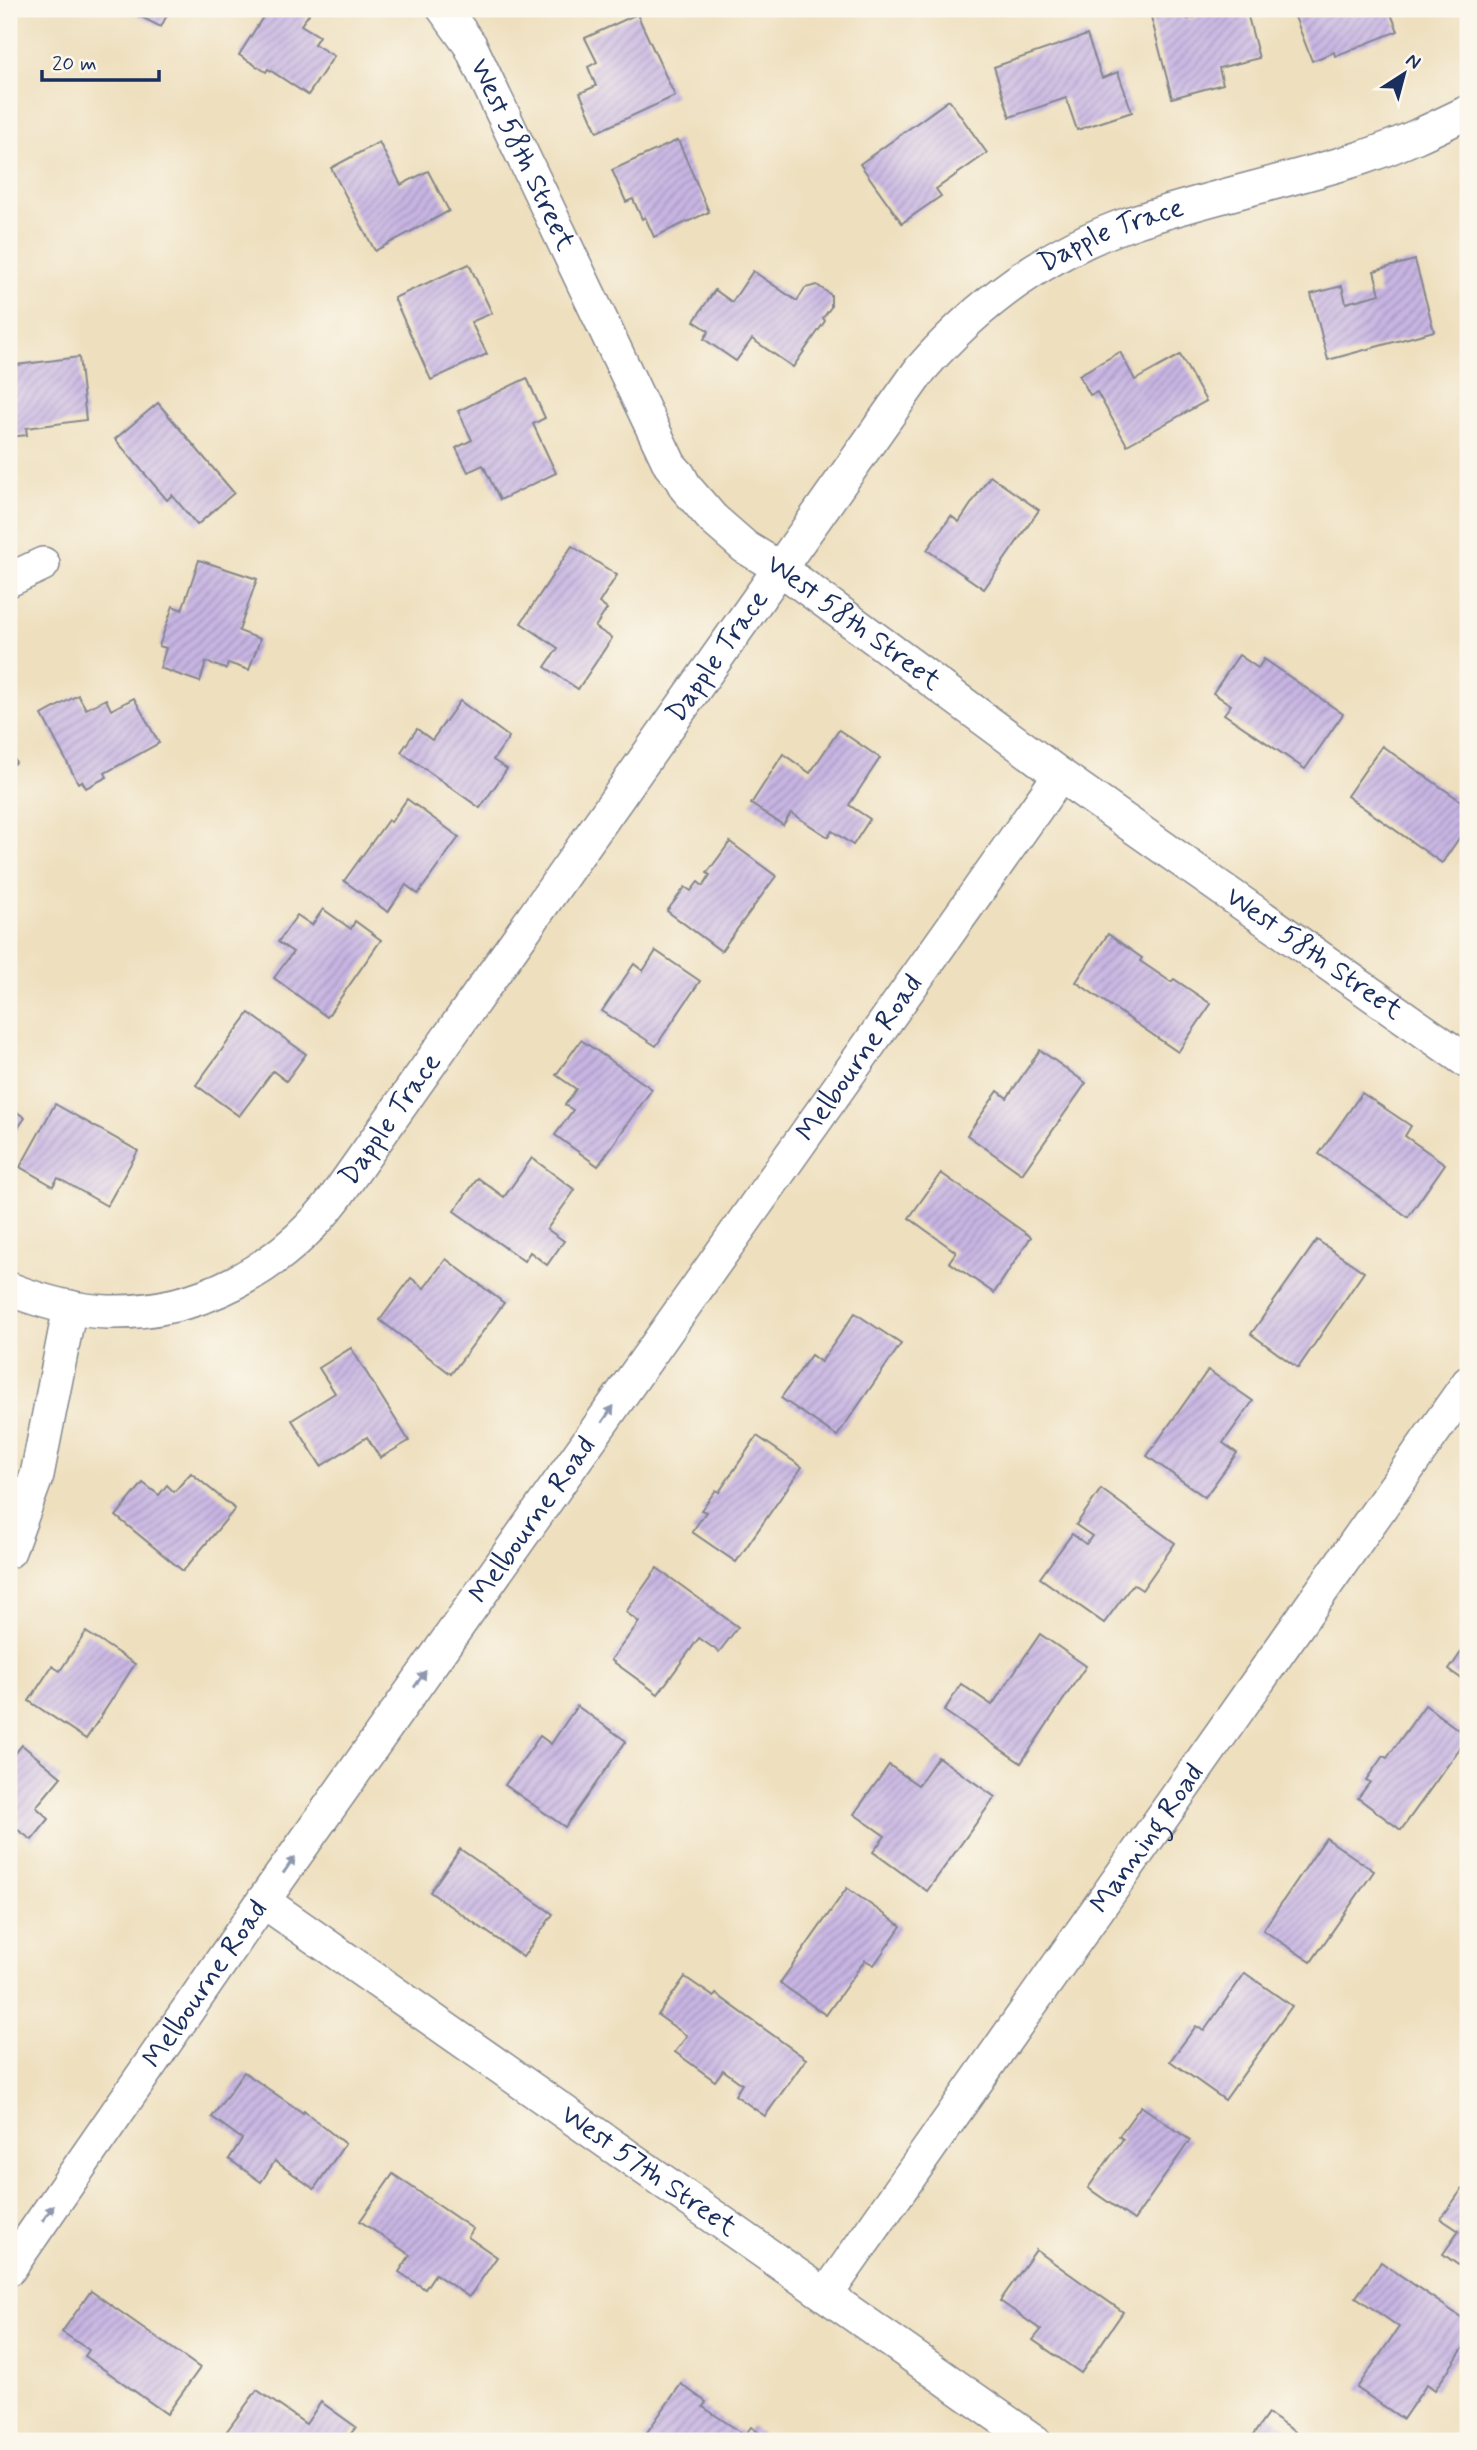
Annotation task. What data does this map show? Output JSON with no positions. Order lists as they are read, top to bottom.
{
  "streets": {
    "street": [
      "West 58th Street",
      "Dapple Trace",
      "Melbourne Road",
      "Manning Road",
      "West 57th Street"
    ]
  },
  "crossings": [
    ["West 58th Street", "Dapple Trace"],
    ["West 58th Street", "Melbourne Road"],
    ["Melbourne Road", "West 57th Street"],
    ["Manning Road", "West 57th Street"]
  ],
  "one_way": ["Melbourne Road"],
  "scale_bar": "20 m",
  "north": "top right"
}
